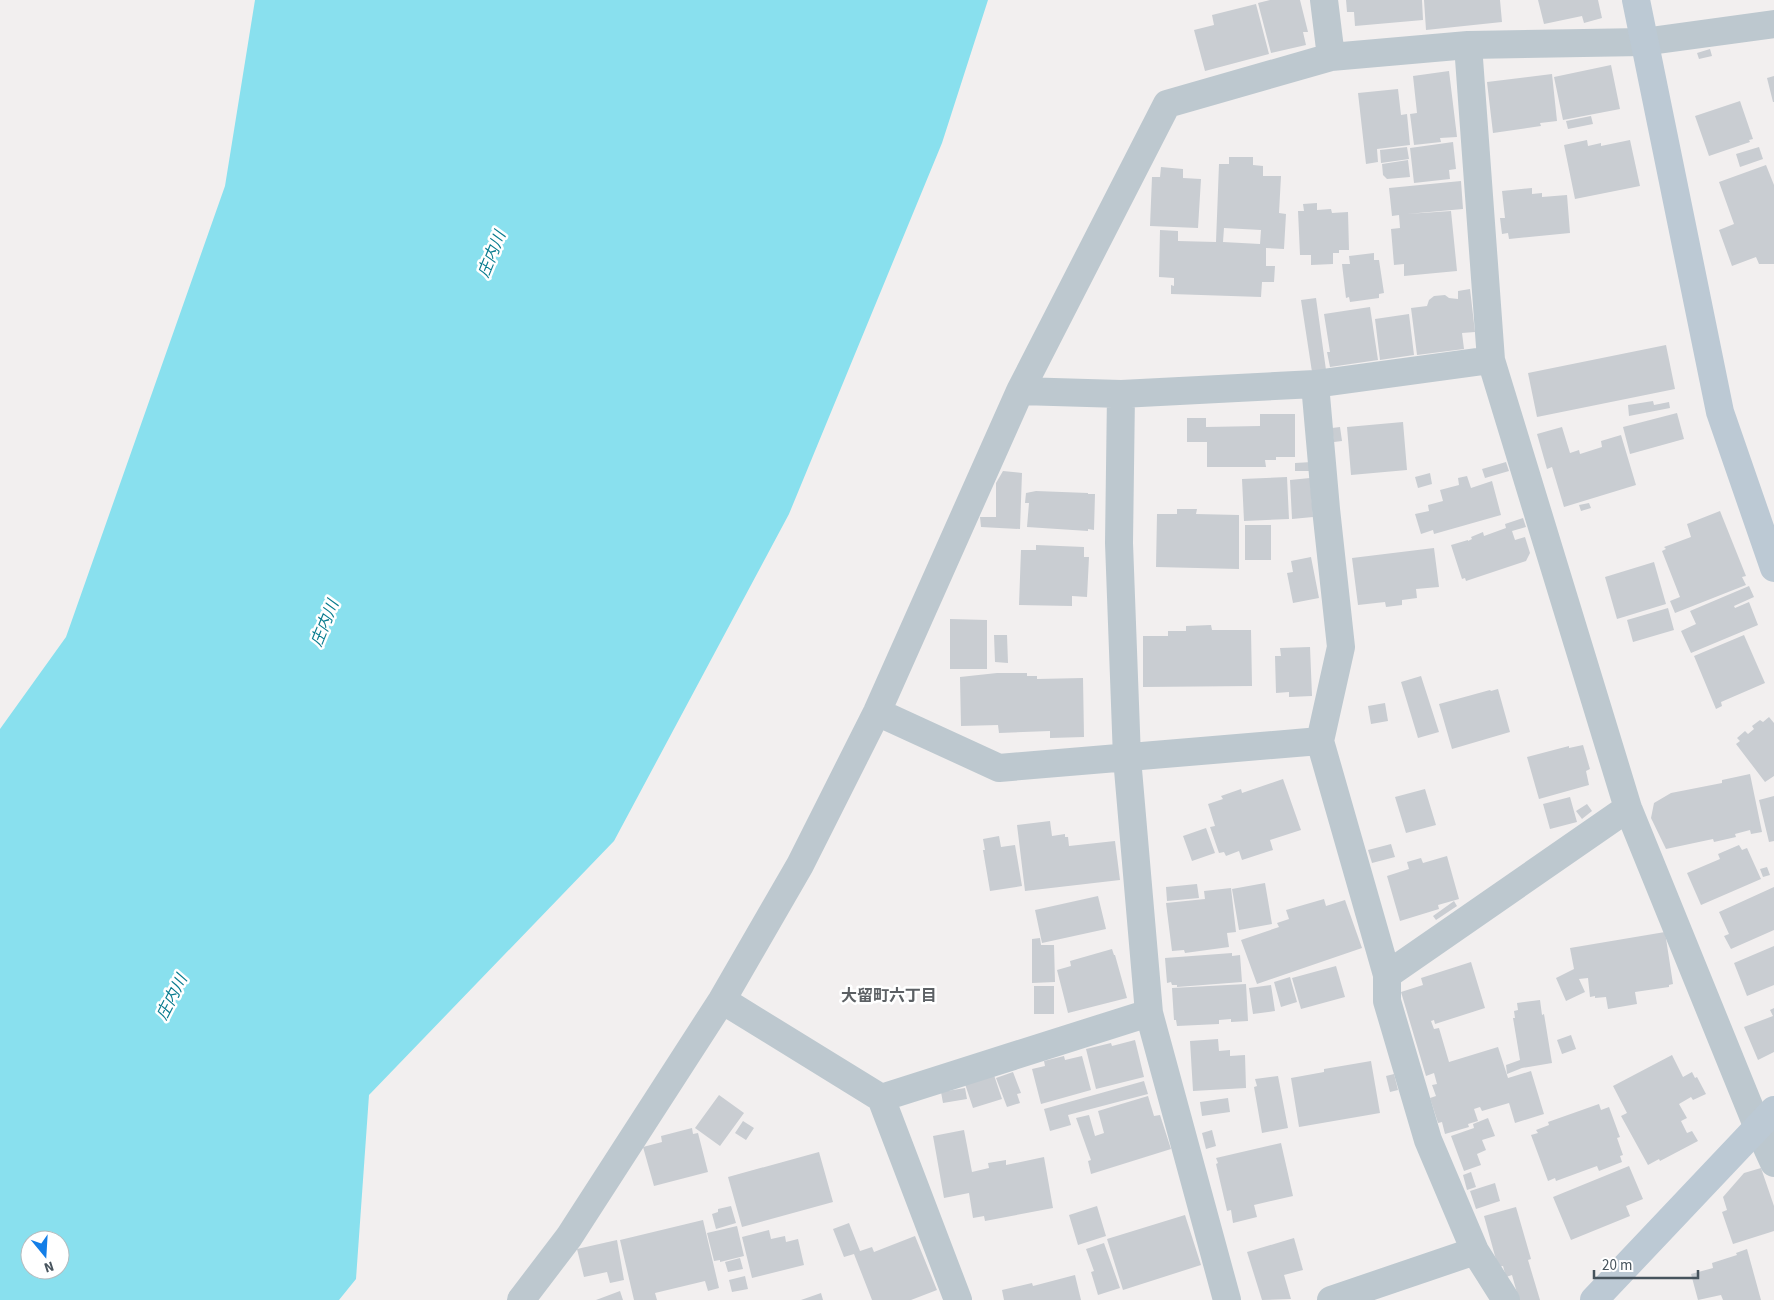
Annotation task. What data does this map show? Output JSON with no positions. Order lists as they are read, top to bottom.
{
  "districts": ["大留町六丁目"],
  "water": ["庄内川"],
  "scale_bar": "20 m",
  "north": "bottom"
}
